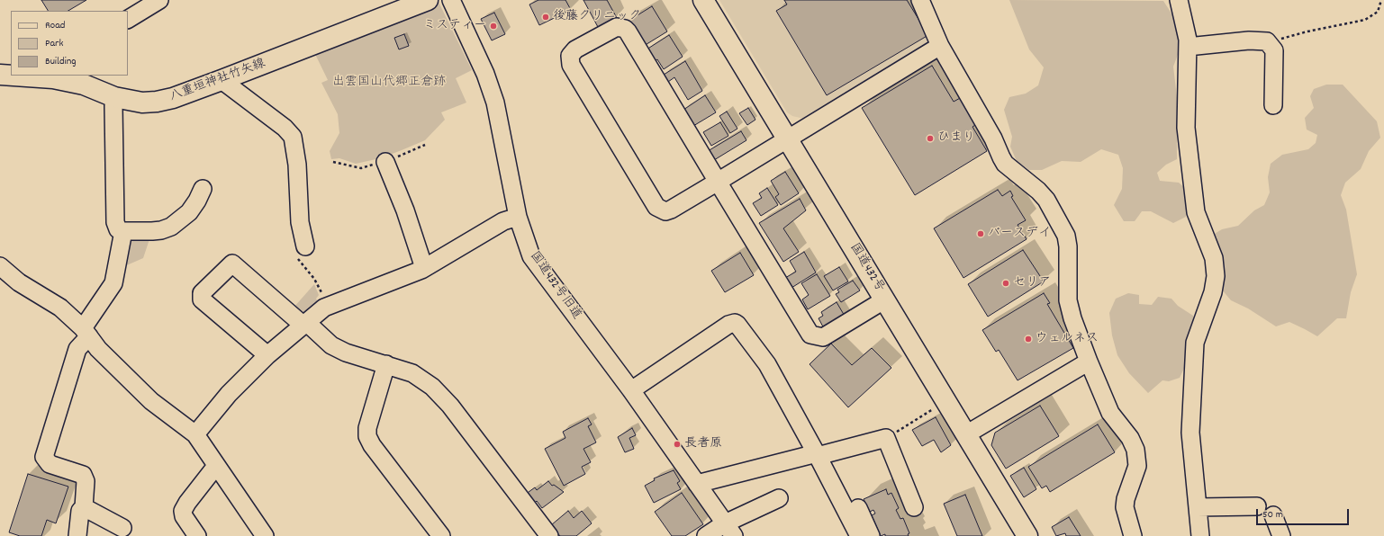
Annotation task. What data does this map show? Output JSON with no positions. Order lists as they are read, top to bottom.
{
  "streets": {
    "main road": ["八重垣神社竹矢線", "国道432号"],
    "street": ["国道432号旧道"]
  },
  "parks": ["出雲国山代郷正倉跡"],
  "places": [
    "後藤クリニック",
    "ミスティー",
    "ひまり",
    "バースデイ",
    "セリア",
    "ウェルネス",
    "長者原"
  ],
  "legend": ["Road", "Park", "Building"],
  "scale_bar": "50 m"
}
